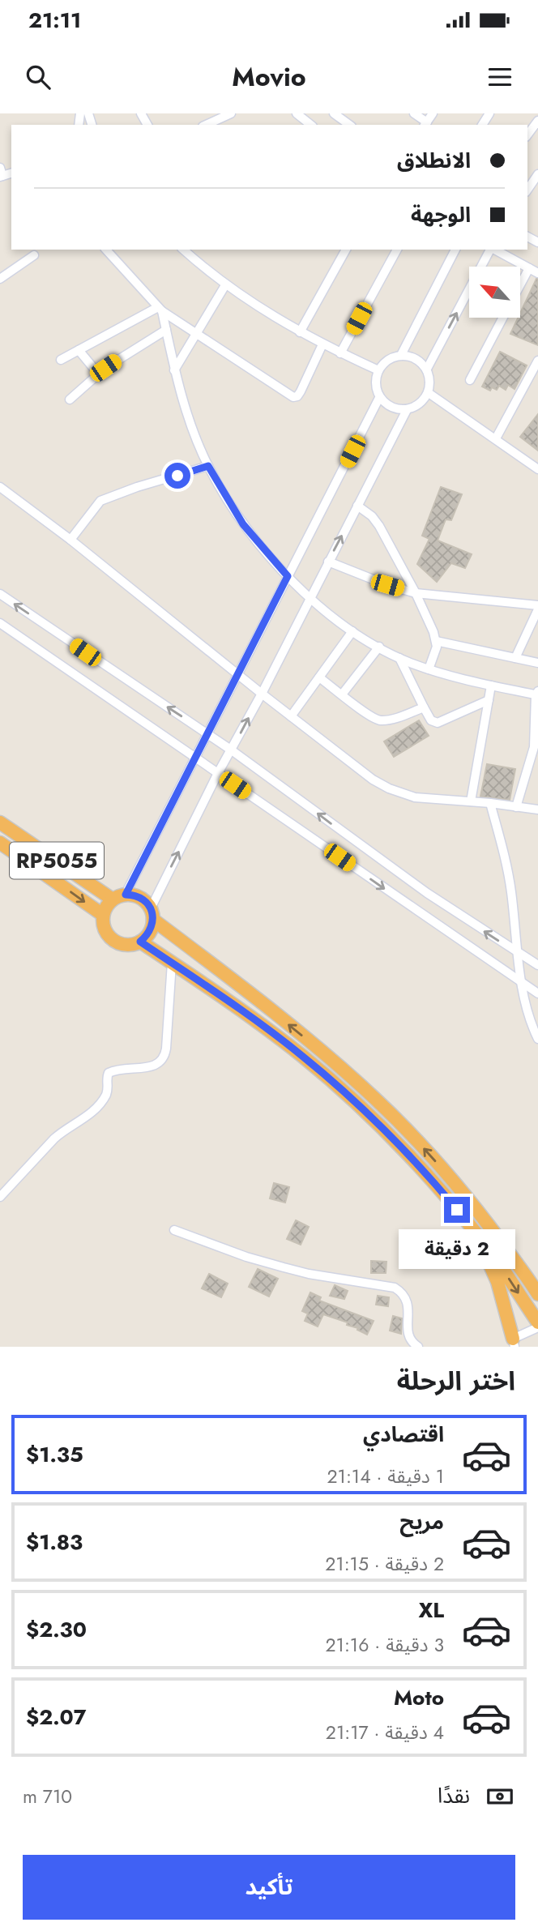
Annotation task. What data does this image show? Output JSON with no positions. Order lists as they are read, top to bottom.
{
  "streets": {
    "highway": ["RP5055"]
  },
  "north": "top left",
  "page": {
    "status": "21:11",
    "header": "Movio",
    "banner": ["الانطلاق", "الوجهة"],
    "bubble": "2 دقيقة",
    "heading": "اختر الرحلة",
    "list": [
      {
        "name": "اقتصادي",
        "note": "1 دقيقة · 21:14",
        "value": "$1.35"
      },
      {
        "name": "مريح",
        "note": "2 دقيقة · 21:15",
        "value": "$1.83"
      },
      {
        "name": "XL",
        "note": "3 دقيقة · 21:16",
        "value": "$2.30"
      },
      {
        "name": "Moto",
        "note": "4 دقيقة · 21:17",
        "value": "$2.07"
      }
    ],
    "pay": ["نقدًا", "710 m"],
    "buttons": "تأكيد"
  }
}
